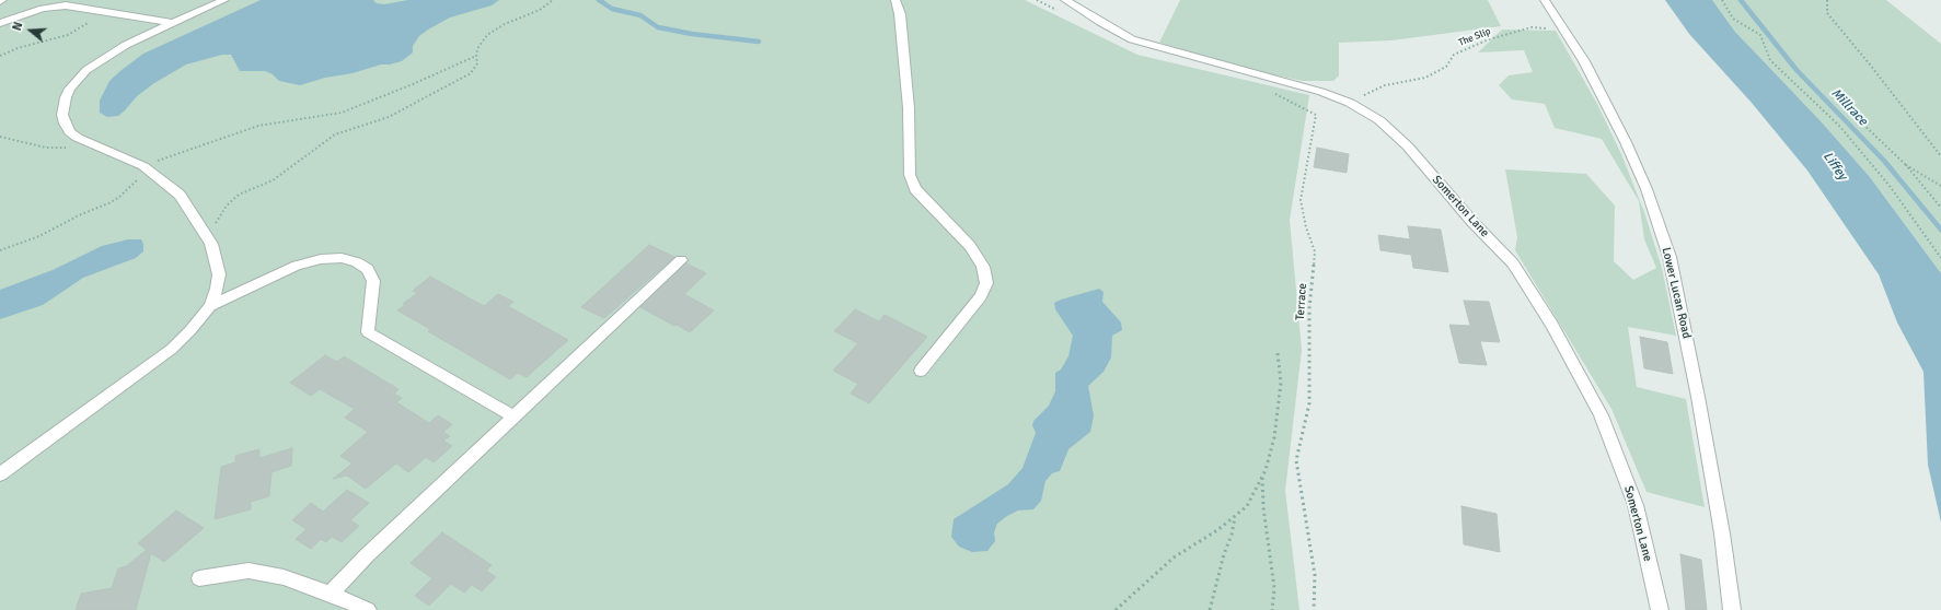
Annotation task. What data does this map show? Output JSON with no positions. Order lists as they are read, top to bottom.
{
  "streets": {
    "street": ["Somerton Lane", "Lower Lucan Road"],
    "path": ["The Slip", "Terrace"]
  },
  "crossings": [
    ["The Slip", "Somerton Lane"],
    ["The Slip", "Lower Lucan Road"]
  ],
  "water": ["Millrace", "Liffey"],
  "north": "left"
}
